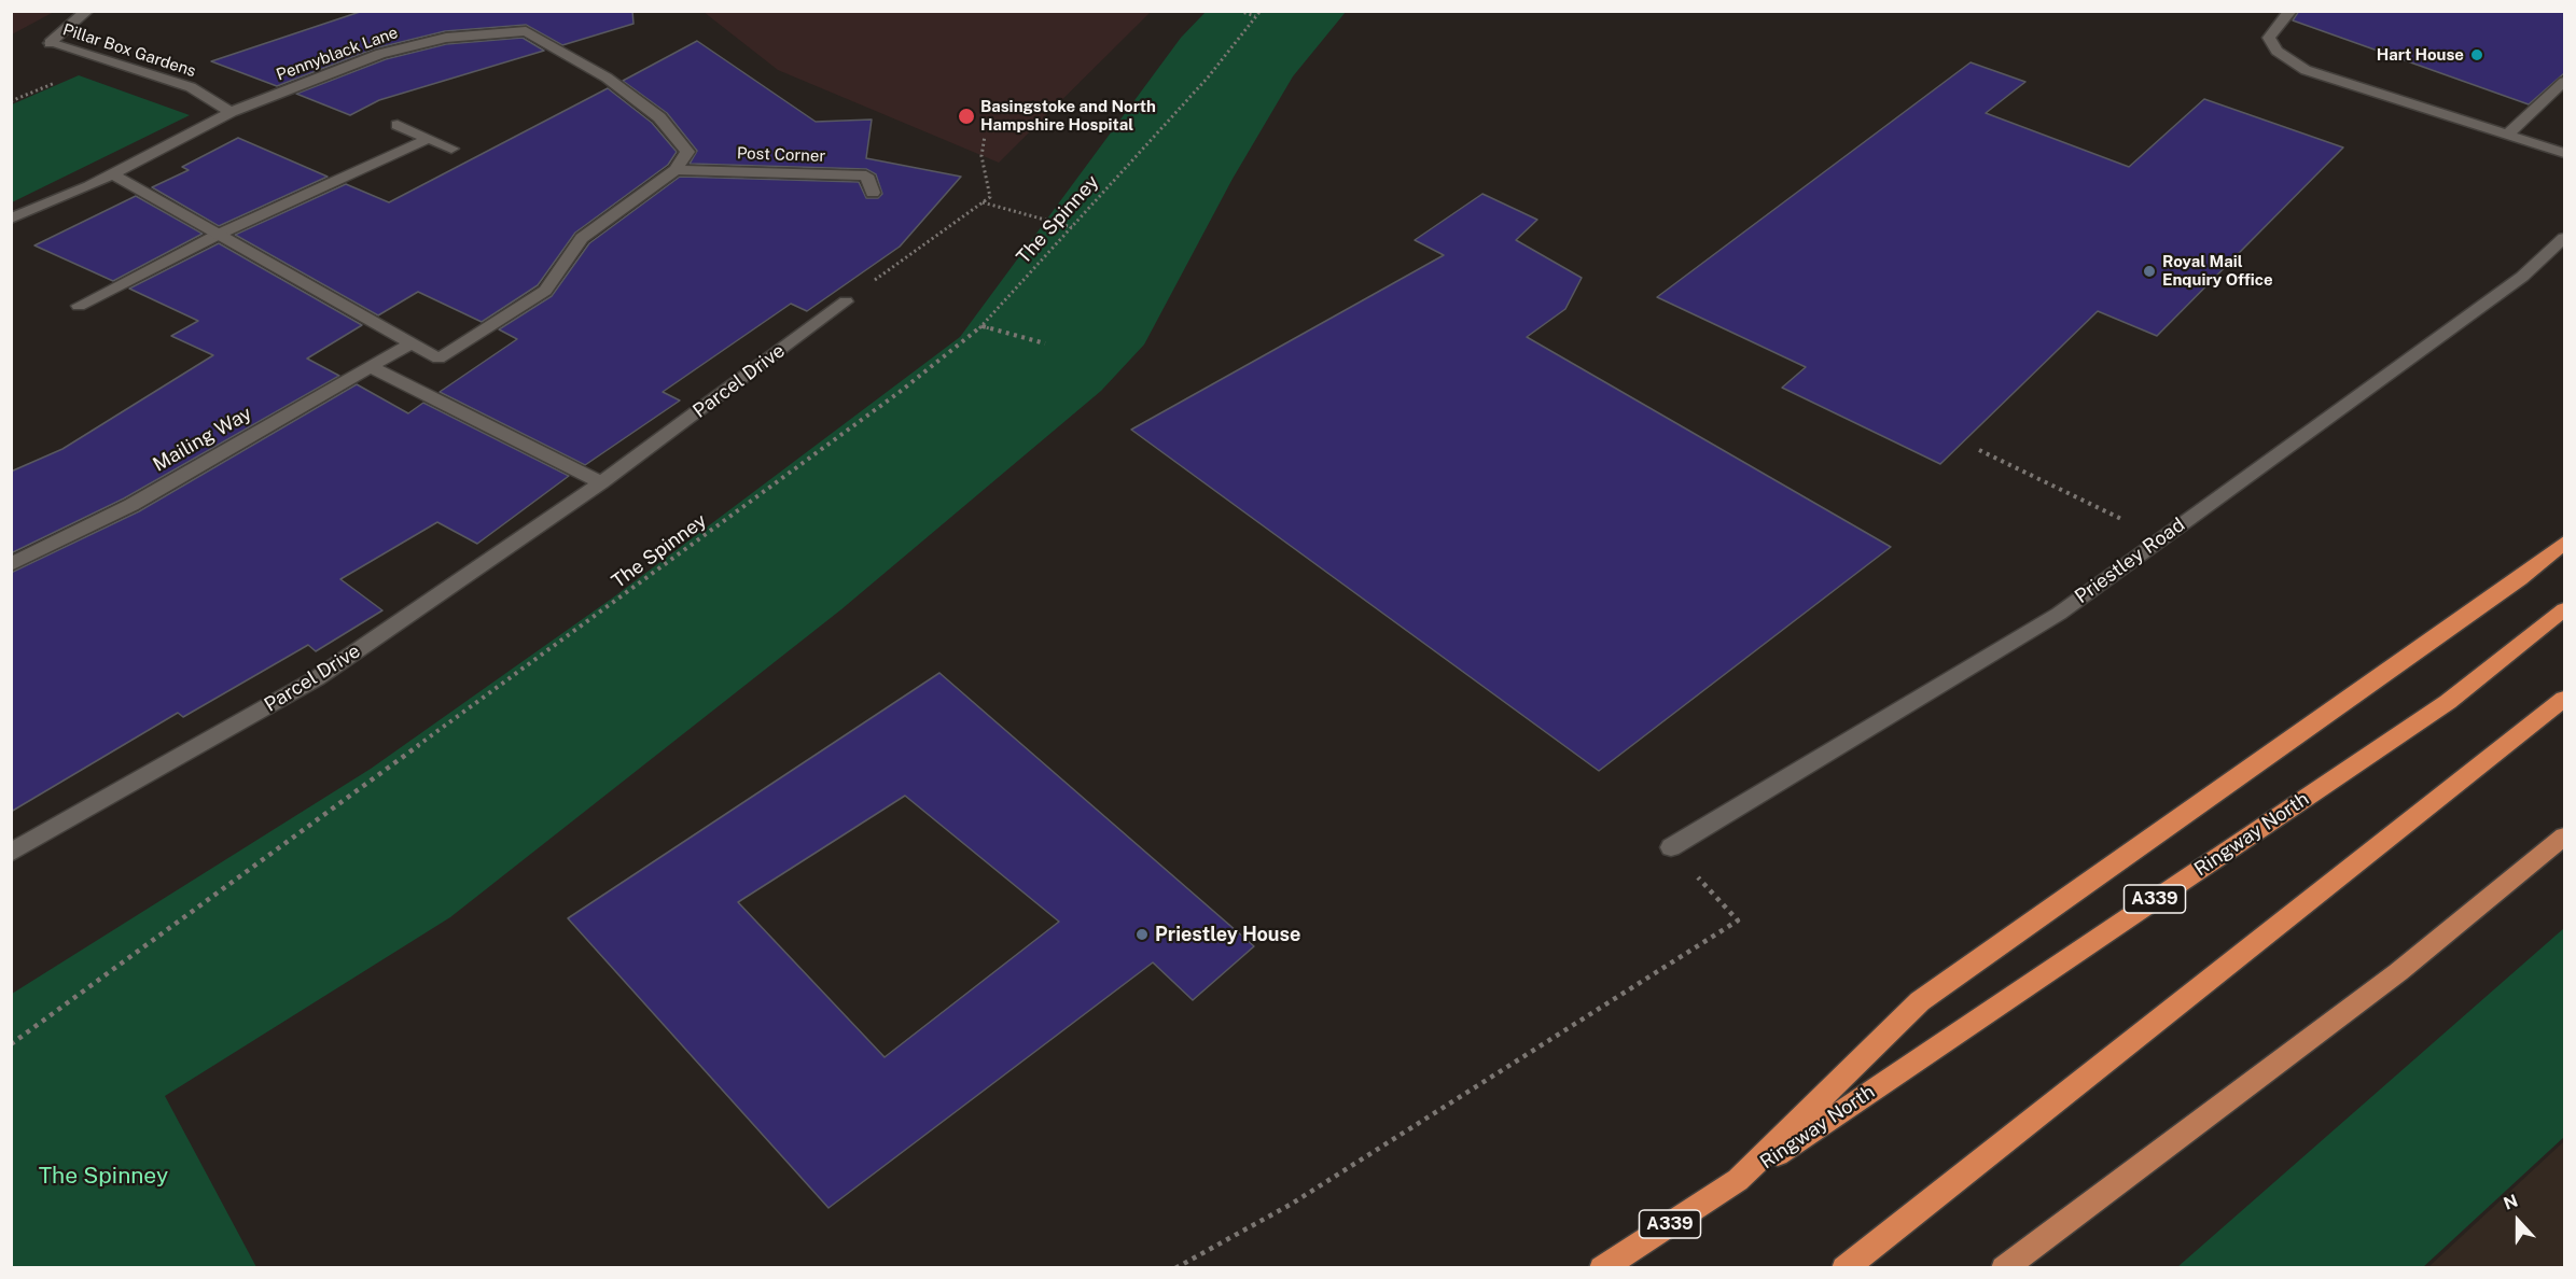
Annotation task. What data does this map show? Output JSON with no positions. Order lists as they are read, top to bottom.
{
  "streets": {
    "highway": ["Ringway North", "A339"],
    "street": [
      "Pillar Box Gardens",
      "Pennyblack Lane",
      "Post Corner",
      "Parcel Drive",
      "Mailing Way",
      "Priestley Road"
    ],
    "path": ["The Spinney"]
  },
  "crossings": [
    ["Pillar Box Gardens", "Pennyblack Lane"],
    ["Pennyblack Lane", "Post Corner"],
    ["Ringway North", "A339"]
  ],
  "parks": ["The Spinney"],
  "places": [
    "Hart House",
    "Basingstoke and North Hampshire Hospital",
    "Royal Mail Enquiry Office",
    "Priestley House"
  ],
  "north": "top"
}
